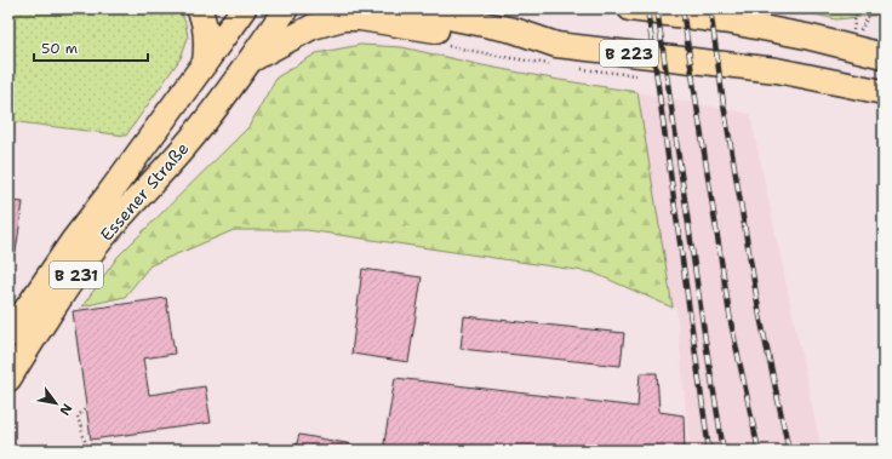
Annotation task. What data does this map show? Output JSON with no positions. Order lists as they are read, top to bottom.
{
  "streets": {
    "main road": ["B 223", "Essener Straße", "B 231"]
  },
  "scale_bar": "50 m",
  "north": "bottom right"
}
